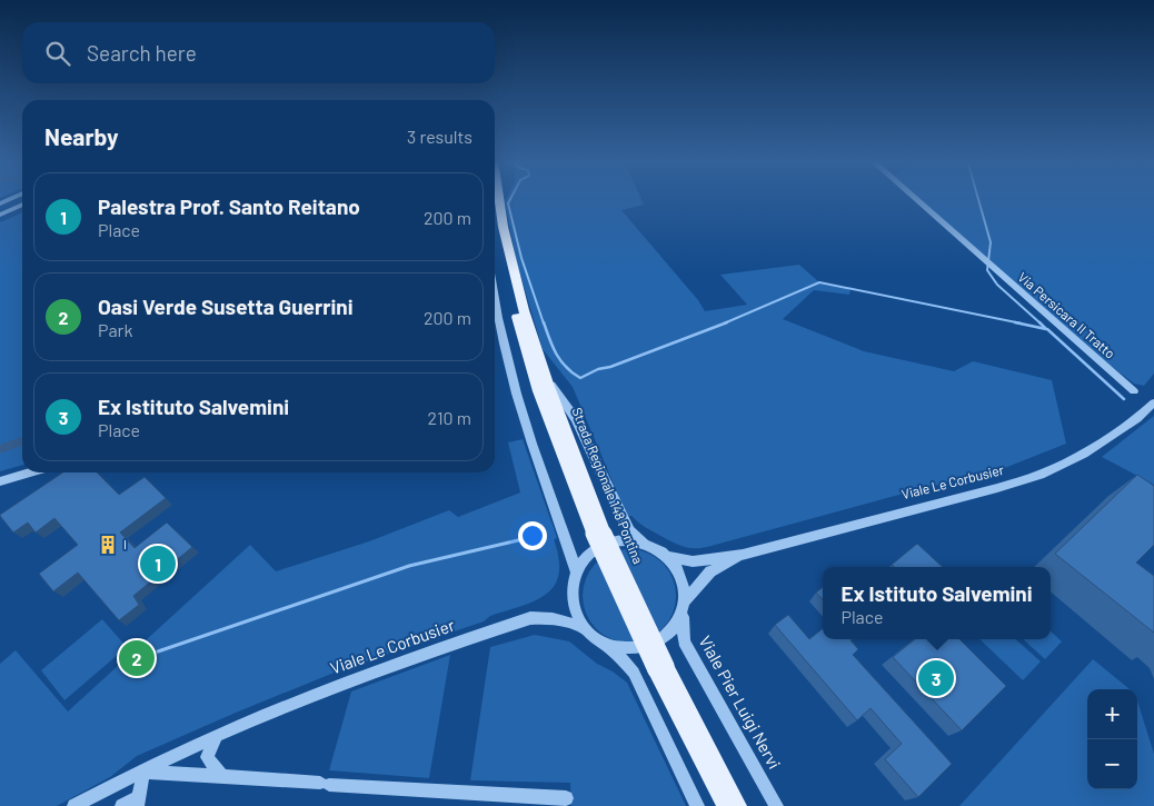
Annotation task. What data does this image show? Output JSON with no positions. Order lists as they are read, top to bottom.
{
  "streets": {
    "main road": ["Strada Regionale 148 Pontina"],
    "street": ["Via Persicara II Tratto", "Viale Le Corbusier", "Viale Pier Luigi Nervi"]
  },
  "crossings": [
    ["Viale Le Corbusier", "Viale Pier Luigi Nervi"]
  ],
  "places": {
    "building": ["I"]
  },
  "page": {
    "search": "Search here",
    "heading": ["Nearby", "3 results"],
    "list": [
      {
        "mark": "1",
        "name": "Palestra Prof. Santo Reitano",
        "note": "Place",
        "value": "200 m"
      },
      {
        "mark": "2",
        "name": "Oasi Verde Susetta Guerrini",
        "note": "Park",
        "value": "200 m"
      },
      {
        "mark": "3",
        "name": "Ex Istituto Salvemini",
        "note": "Place",
        "value": "210 m"
      }
    ],
    "pins": ["1", "2", "3"],
    "popup": ["Ex Istituto Salvemini", "Place"],
    "map_buttons": ["+", "−"]
  }
}
